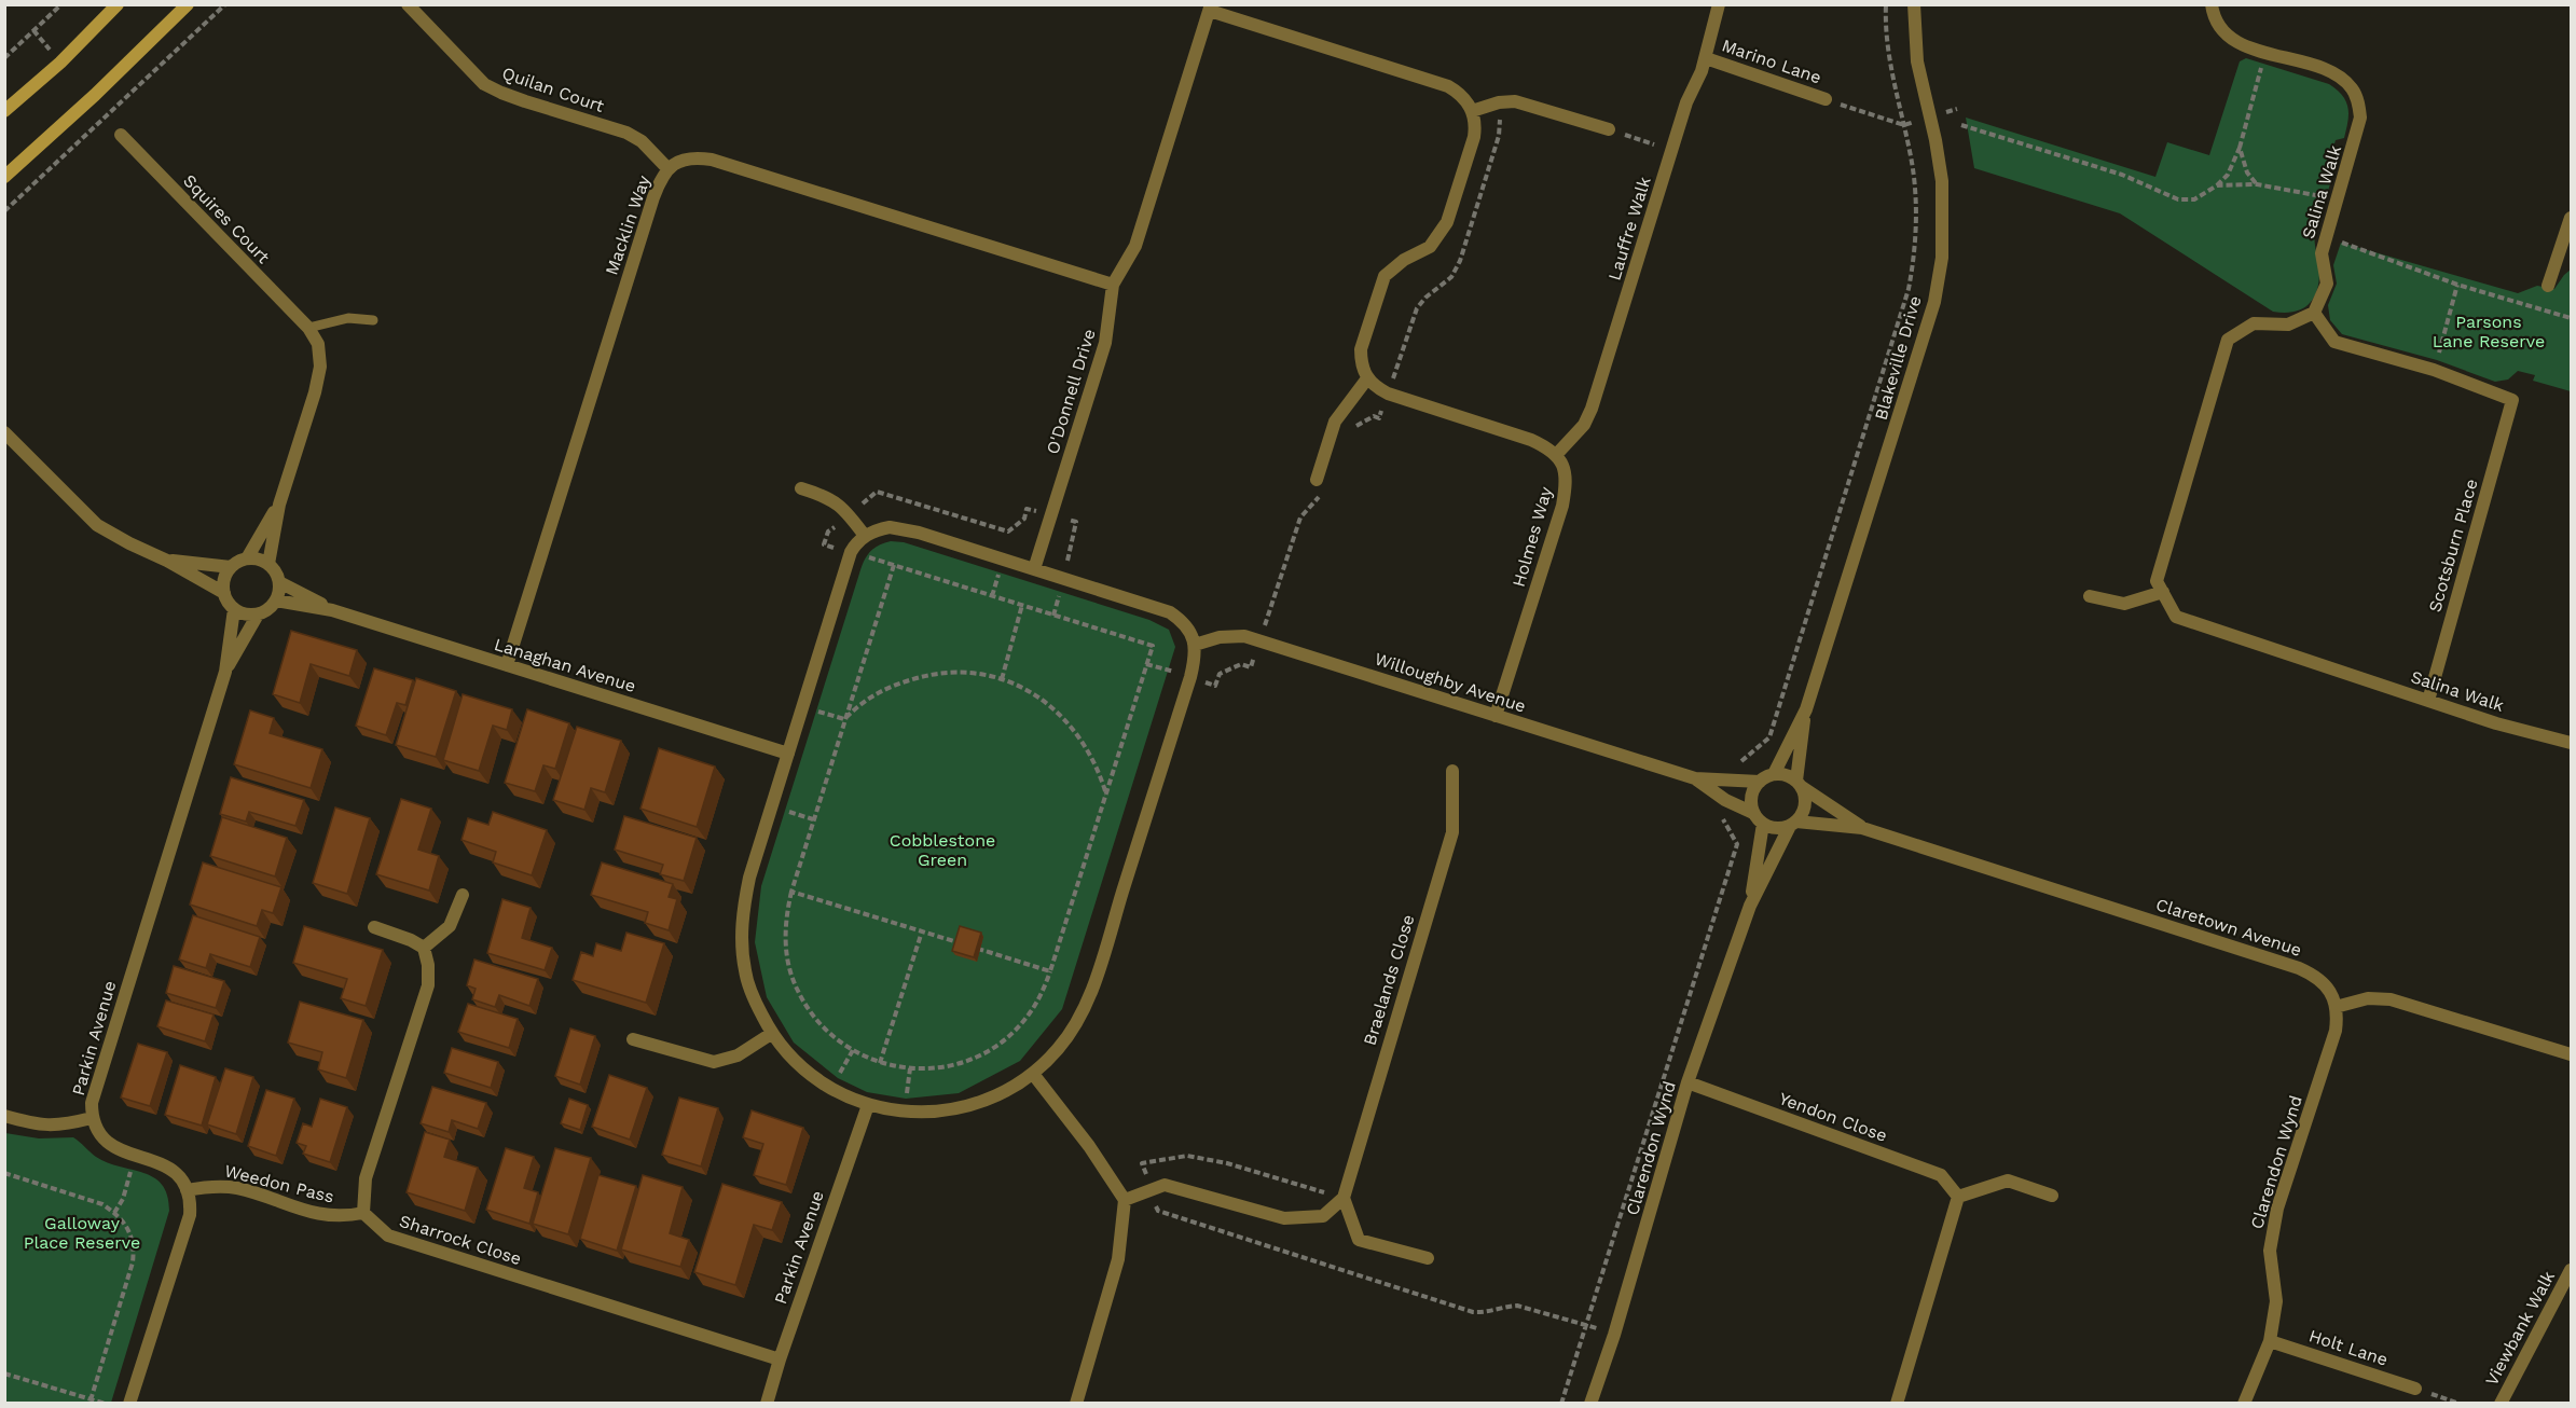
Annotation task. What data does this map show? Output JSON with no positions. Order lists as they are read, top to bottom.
{
  "streets": {
    "street": [
      "Marino Lane",
      "Quilan Court",
      "Salina Walk",
      "Squires Court",
      "Macklin Way",
      "Lauffre Walk",
      "Blakeville Drive",
      "O'Donnell Drive",
      "Holmes Way",
      "Scotsburn Place",
      "Lanaghan Avenue",
      "Willoughby Avenue",
      "Claretown Avenue",
      "Braelands Close",
      "Parkin Avenue",
      "Yendon Close",
      "Clarendon Wynd",
      "Weedon Pass",
      "Sharrock Close",
      "Viewbank Walk",
      "Holt Lane"
    ]
  },
  "crossings": [
    ["Marino Lane", "Lauffre Walk"],
    ["Quilan Court", "Macklin Way"],
    ["Salina Walk", "Scotsburn Place"],
    ["Squires Court", "Lanaghan Avenue"],
    ["Squires Court", "Parkin Avenue"],
    ["Macklin Way", "O'Donnell Drive"],
    ["Macklin Way", "Lanaghan Avenue"],
    ["Lauffre Walk", "Holmes Way"],
    ["Blakeville Drive", "Willoughby Avenue"],
    ["Blakeville Drive", "Claretown Avenue"],
    ["Blakeville Drive", "Clarendon Wynd"],
    ["Holmes Way", "Willoughby Avenue"],
    ["Lanaghan Avenue", "Parkin Avenue"],
    ["Willoughby Avenue", "Claretown Avenue"],
    ["Willoughby Avenue", "Clarendon Wynd"],
    ["Claretown Avenue", "Clarendon Wynd"],
    ["Parkin Avenue", "Weedon Pass"],
    ["Parkin Avenue", "Sharrock Close"],
    ["Yendon Close", "Clarendon Wynd"],
    ["Clarendon Wynd", "Holt Lane"],
    ["Weedon Pass", "Sharrock Close"]
  ],
  "parks": ["Parsons Lane Reserve", "Cobblestone Green", "Galloway Place Reserve"]
}
